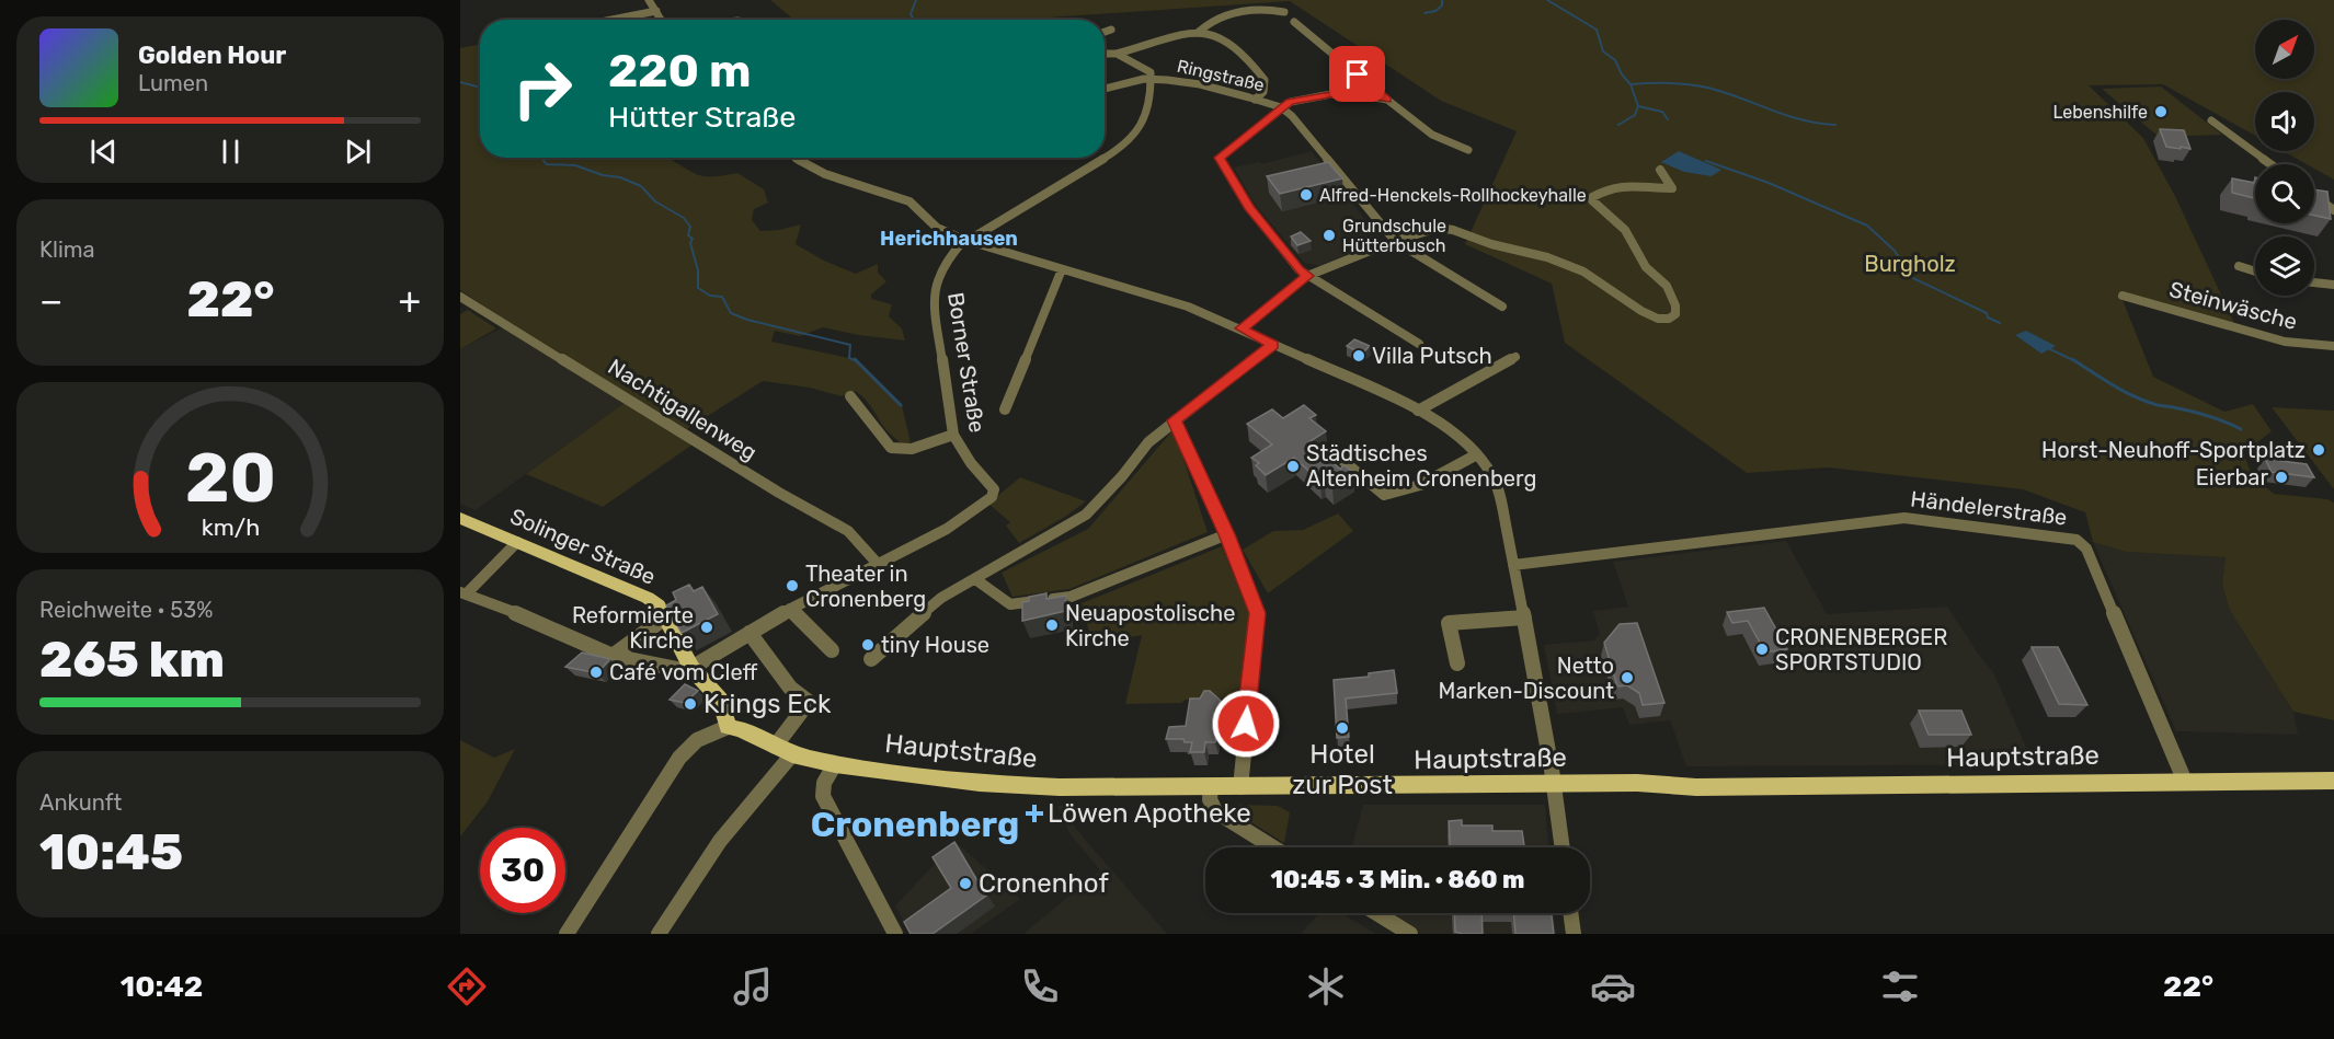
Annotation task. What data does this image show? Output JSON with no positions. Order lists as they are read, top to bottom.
{
  "streets": {
    "main road": ["Solinger Straße", "Hauptstraße"],
    "street": [
      "Ringstraße",
      "Steinwäsche",
      "Borner Straße",
      "Nachtigallenweg",
      "Händelerstraße"
    ]
  },
  "crossings": [
    ["Ringstraße", "Borner Straße"],
    ["Borner Straße", "Nachtigallenweg"],
    ["Borner Straße", "Solinger Straße"],
    ["Händelerstraße", "Hauptstraße"]
  ],
  "districts": ["Herichhausen", "Cronenberg"],
  "parks": ["Burgholz"],
  "places": {
    "other": [
      "Lebenshilfe",
      "Alfred-Henckels-Rollhockeyhalle",
      "Grundschule Hütterbusch",
      "Villa Putsch",
      "Horst-Neuhoff-Sportplatz",
      "Städtisches Altenheim Cronenberg",
      "Eierbar",
      "Theater in Cronenberg",
      "Neuapostolische Kirche",
      "Reformierte Kirche",
      "tiny House",
      "CRONENBERGER SPORTSTUDIO",
      "Café vom Cleff",
      "Netto Marken-Discount",
      "Krings Eck",
      "Hotel zur Post",
      "Cronenhof"
    ],
    "health": ["Löwen Apotheke"]
  },
  "north": "top right",
  "page": {
    "turn": ["220 m", "Hütter Straße"],
    "song": ["Golden Hour", "Lumen"],
    "tile": [
      "Klima",
      ["Reichweite · 53%", "265 km"],
      ["Ankunft", "10:45"]
    ],
    "heat": ["−", "22°", "+"],
    "limit": "30",
    "trip": "10:45 · 3 Min. · 860 m",
    "tabs": ["10:42", "22°"],
    "gauge": ["20", "km/h"]
  }
}
